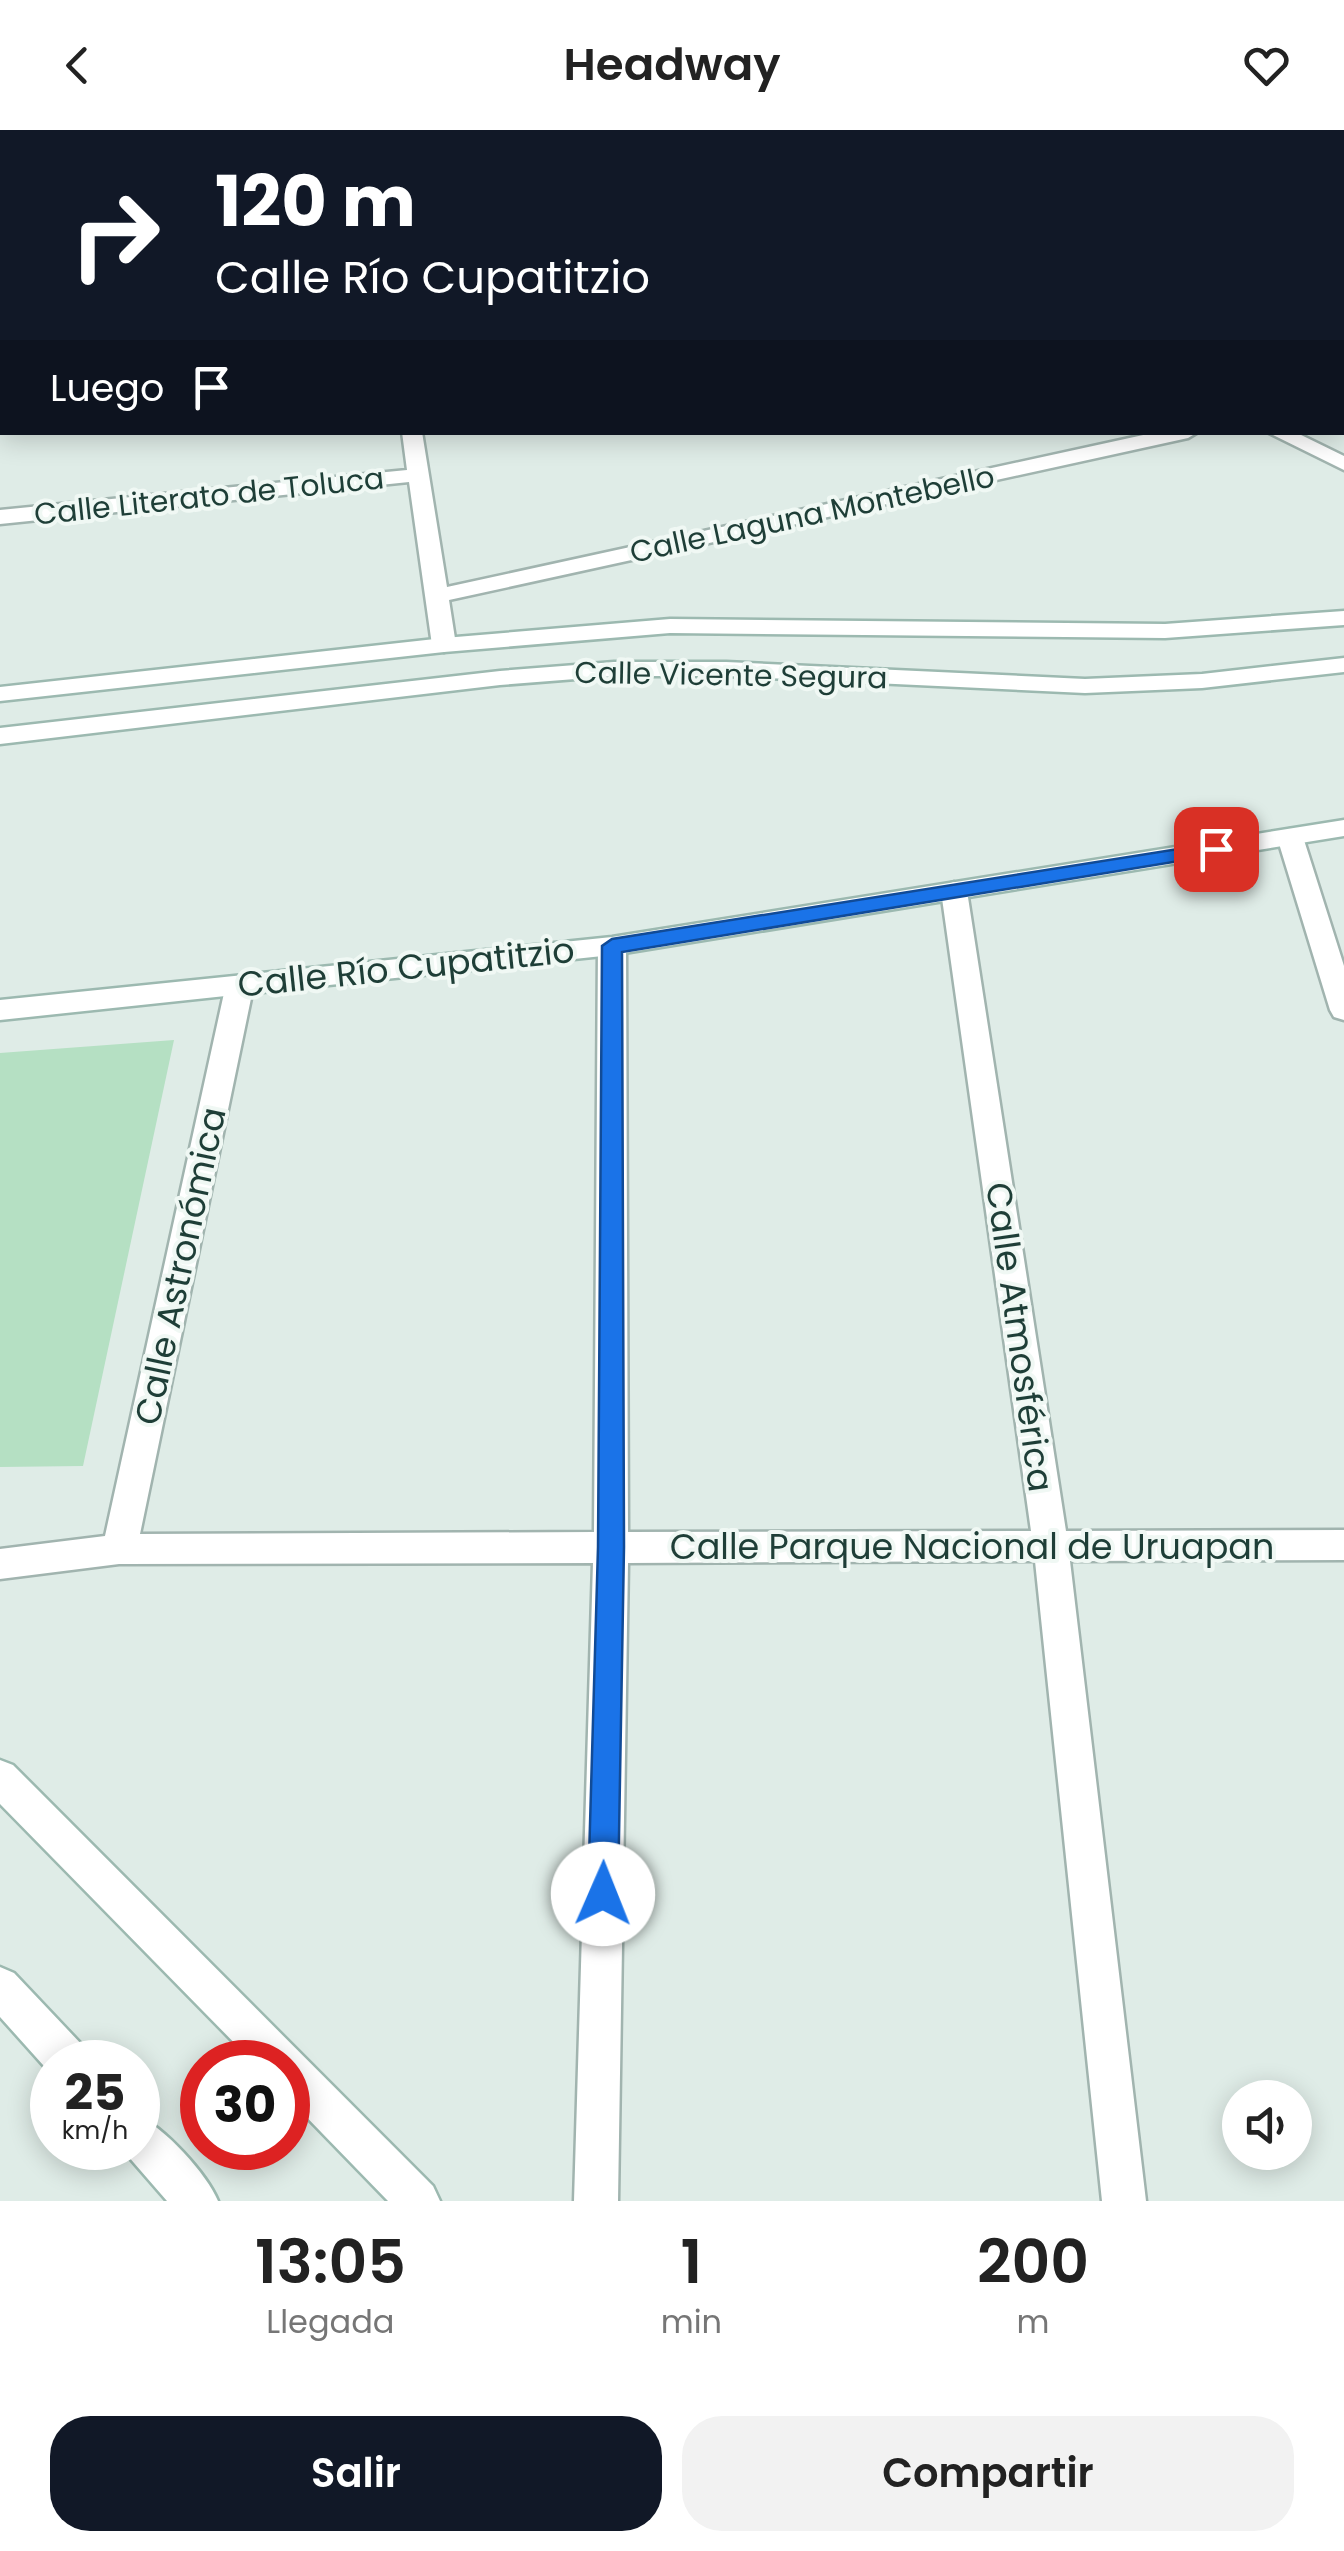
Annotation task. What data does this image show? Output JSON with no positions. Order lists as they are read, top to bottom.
{
  "streets": {
    "street": [
      "Calle Literato de Toluca",
      "Calle Laguna Montebello",
      "Calle Vicente Segura",
      "Calle Río Cupatitzio",
      "Calle Astronómica",
      "Calle Atmosférica",
      "Calle Parque Nacional de Uruapan"
    ]
  },
  "crossings": [
    ["Calle Río Cupatitzio", "Calle Astronómica"],
    ["Calle Río Cupatitzio", "Calle Atmosférica"],
    ["Calle Astronómica", "Calle Parque Nacional de Uruapan"],
    ["Calle Atmosférica", "Calle Parque Nacional de Uruapan"]
  ],
  "page": {
    "header": "Headway",
    "turn": ["120 m", "Calle Río Cupatitzio"],
    "then": "Luego",
    "speed": "25 km/h",
    "limit": "30",
    "eta": [
      "13:05",
      "Llegada",
      "1",
      "min",
      "200",
      "m"
    ],
    "buttons": ["Salir", "Compartir"]
  }
}
